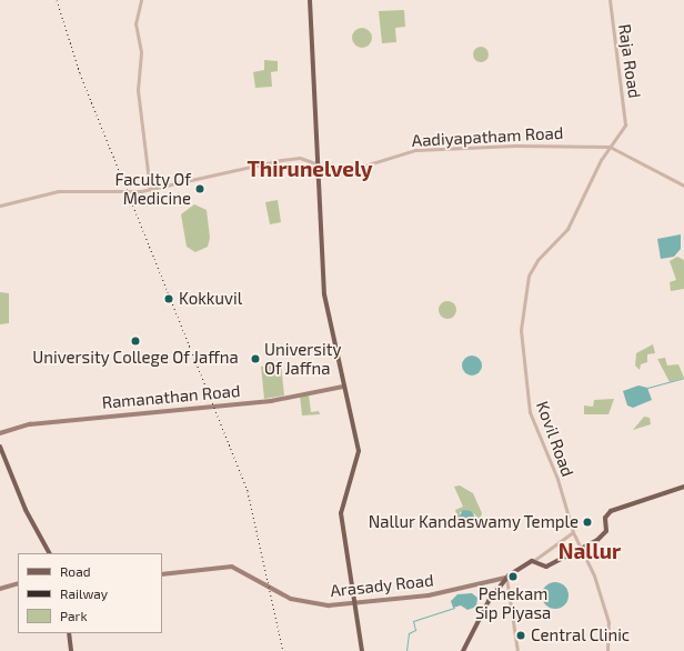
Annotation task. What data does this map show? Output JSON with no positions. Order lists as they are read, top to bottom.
{
  "streets": {
    "main road": ["Ramanathan Road", "Arasady Road"],
    "street": ["Raja Road", "Aadiyapatham Road", "Kovil Road"]
  },
  "crossings": [
    ["Raja Road", "Kovil Road"],
    ["Aadiyapatham Road", "Kovil Road"]
  ],
  "districts": ["Thirunelvely", "Nallur"],
  "places": [
    "Faculty Of Medicine",
    "Kokkuvil",
    "University College Of Jaffna",
    "University Of Jaffna",
    "Nallur Kandaswamy Temple",
    "Pehekam Sip Piyasa",
    "Central Clinic"
  ],
  "legend": ["Road", "Railway", "Park"]
}
